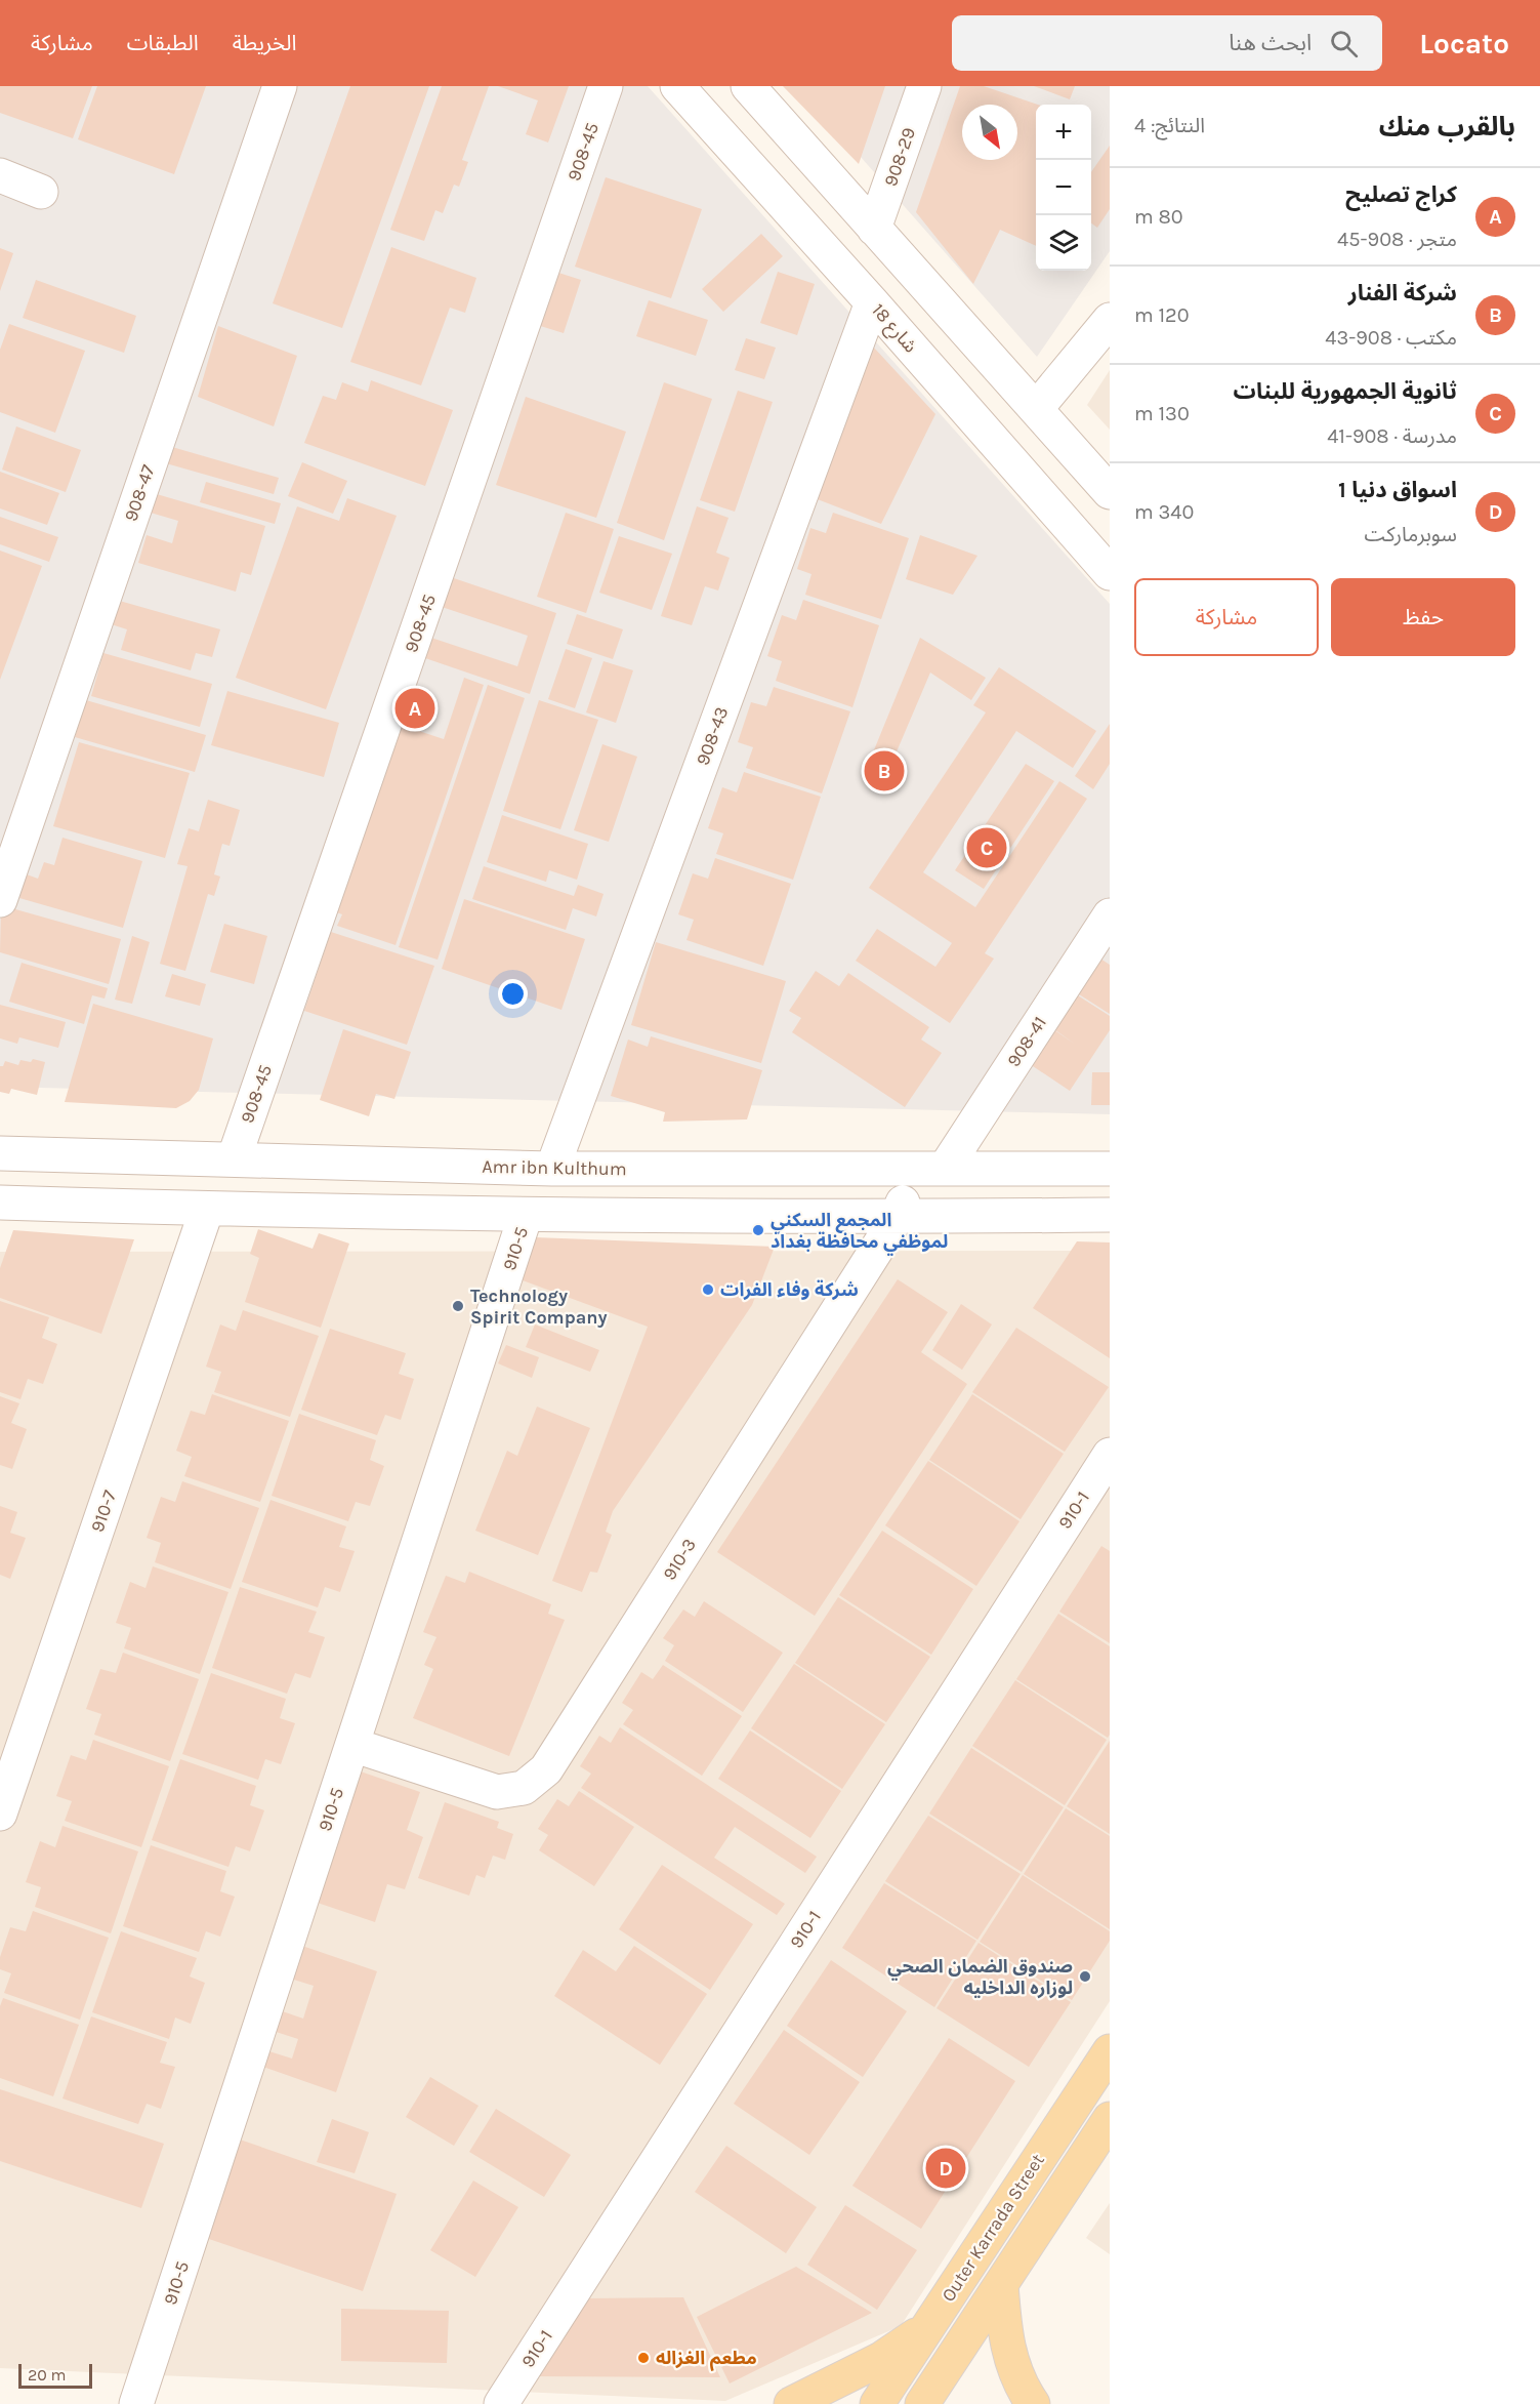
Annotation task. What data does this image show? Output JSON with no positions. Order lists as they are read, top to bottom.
{
  "streets": {
    "main road": ["Outer Karrada Street"],
    "street": [
      "908-45",
      "908-29",
      "شارع 18",
      "908-47",
      "908-43",
      "908-41",
      "Amr ibn Kulthum",
      "910-5",
      "910-1",
      "910-7",
      "910-3"
    ]
  },
  "crossings": [
    ["908-45", "Amr ibn Kulthum"],
    ["شارع 18", "908-43"],
    ["908-43", "Amr ibn Kulthum"],
    ["908-41", "Amr ibn Kulthum"],
    ["908-41", "910-3"],
    ["Amr ibn Kulthum", "910-3"],
    ["910-5", "910-3"]
  ],
  "places": [
    "المجمع السكني لموظفي محافظة بغداد",
    "شركة وفاء الفرات",
    "Technology Spirit Company",
    "صندوق الضمان الصحي لوزاره الداخليه",
    "مطعم الغزاله"
  ],
  "scale_bar": "20 m",
  "north": "bottom right",
  "page": {
    "header": "Locato",
    "search": "ابحث هنا",
    "nav": ["الخريطة", "الطبقات", "مشاركة"],
    "heading": ["بالقرب منك", "النتائج: 4"],
    "map_buttons": ["+", "−"],
    "list": [
      {
        "mark": "A",
        "name": "كراج تصليح",
        "note": "متجر · 908-45",
        "value": "80 m"
      },
      {
        "mark": "B",
        "name": "شركة الفنار",
        "note": "مكتب · 908-43",
        "value": "120 m"
      },
      {
        "mark": "C",
        "name": "ثانوية الجمهورية للبنات",
        "note": "مدرسة · 908-41",
        "value": "130 m"
      },
      {
        "mark": "D",
        "name": "اسواق دنيا 1",
        "note": "سوبرماركت",
        "value": "340 m"
      }
    ],
    "buttons": ["حفظ", "مشاركة"],
    "pins": [
      "A",
      "B",
      "C",
      "D"
    ],
    "scale": "20 m"
  }
}
